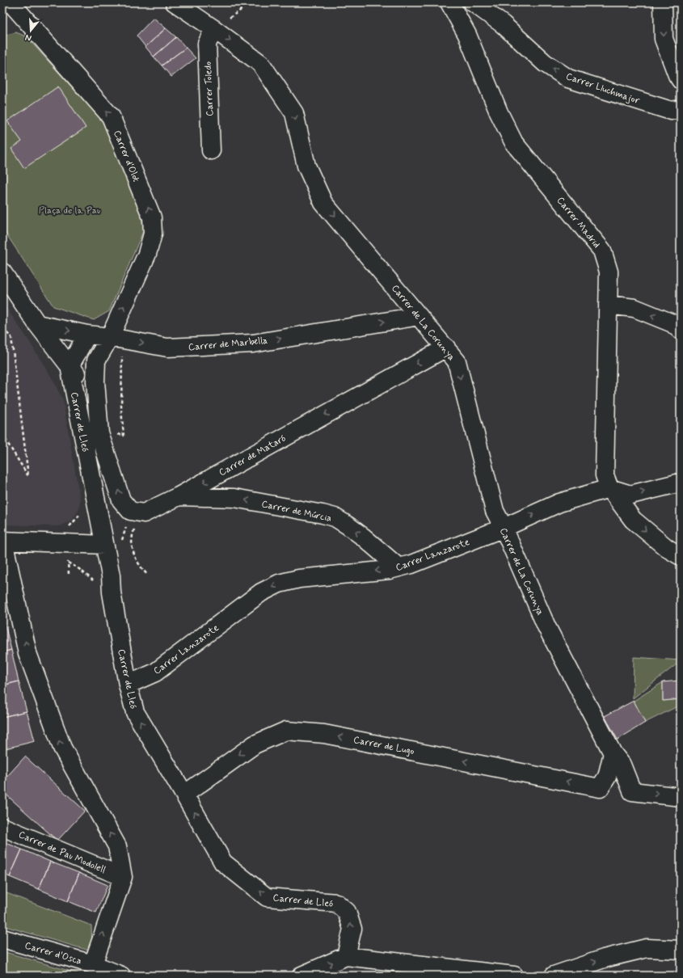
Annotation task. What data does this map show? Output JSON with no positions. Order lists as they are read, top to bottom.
{
  "streets": {
    "street": [
      "Carrer Lluchmajor",
      "Carrer Toledo",
      "Carrer d'Olot",
      "Carrer Madrid",
      "Carrer de La Corunya",
      "Carrer de Marbella",
      "Carrer de Lleó",
      "Carrer de Mataró",
      "Carrer de Múrcia",
      "Carrer Lanzarote",
      "Carrer de Lugo",
      "Carrer de Pau Modolell",
      "Carrer d'Osca"
    ]
  },
  "crossings": [
    ["Carrer Toledo", "Carrer de La Corunya"],
    ["Carrer d'Olot", "Carrer de Marbella"],
    ["Carrer Madrid", "Carrer Lanzarote"],
    ["Carrer de La Corunya", "Carrer de Marbella"],
    ["Carrer de La Corunya", "Carrer de Mataró"],
    ["Carrer de La Corunya", "Carrer Lanzarote"],
    ["Carrer de La Corunya", "Carrer de Lugo"],
    ["Carrer de Lleó", "Carrer Lanzarote"],
    ["Carrer de Lleó", "Carrer de Lugo"],
    ["Carrer de Mataró", "Carrer de Múrcia"],
    ["Carrer de Múrcia", "Carrer Lanzarote"]
  ],
  "one_way": [
    "Carrer Lluchmajor",
    "Carrer d'Olot",
    "Carrer de La Corunya",
    "Carrer de Marbella",
    "Carrer de Mataró",
    "Carrer de Múrcia",
    "Carrer de Lugo"
  ],
  "parks": ["Plaça de la Pau"],
  "north": "bottom"
}
